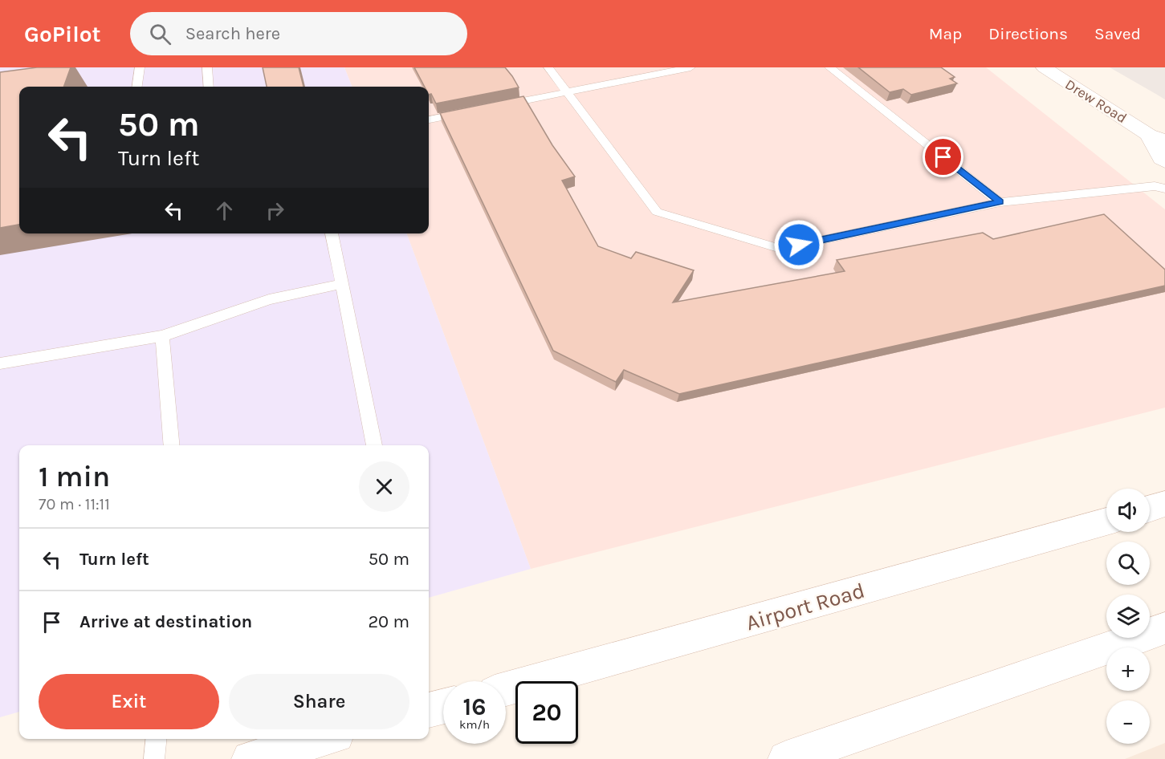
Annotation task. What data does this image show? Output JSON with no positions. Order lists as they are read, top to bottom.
{
  "streets": {
    "main road": ["Drew Road", "Airport Road"]
  },
  "page": {
    "header": "GoPilot",
    "search": "Search here",
    "nav": ["Map", "Directions", "Saved"],
    "turn": ["50 m", "Turn left"],
    "heading": ["1 min", "70 m · 11:11"],
    "map_buttons": ["+", "−"],
    "list": [
      {
        "name": "Turn left",
        "value": "50 m"
      },
      {
        "name": "Arrive at destination",
        "value": "20 m"
      }
    ],
    "buttons": ["Exit", "Share"],
    "speed": "16 km/h",
    "limit": "20"
  }
}
